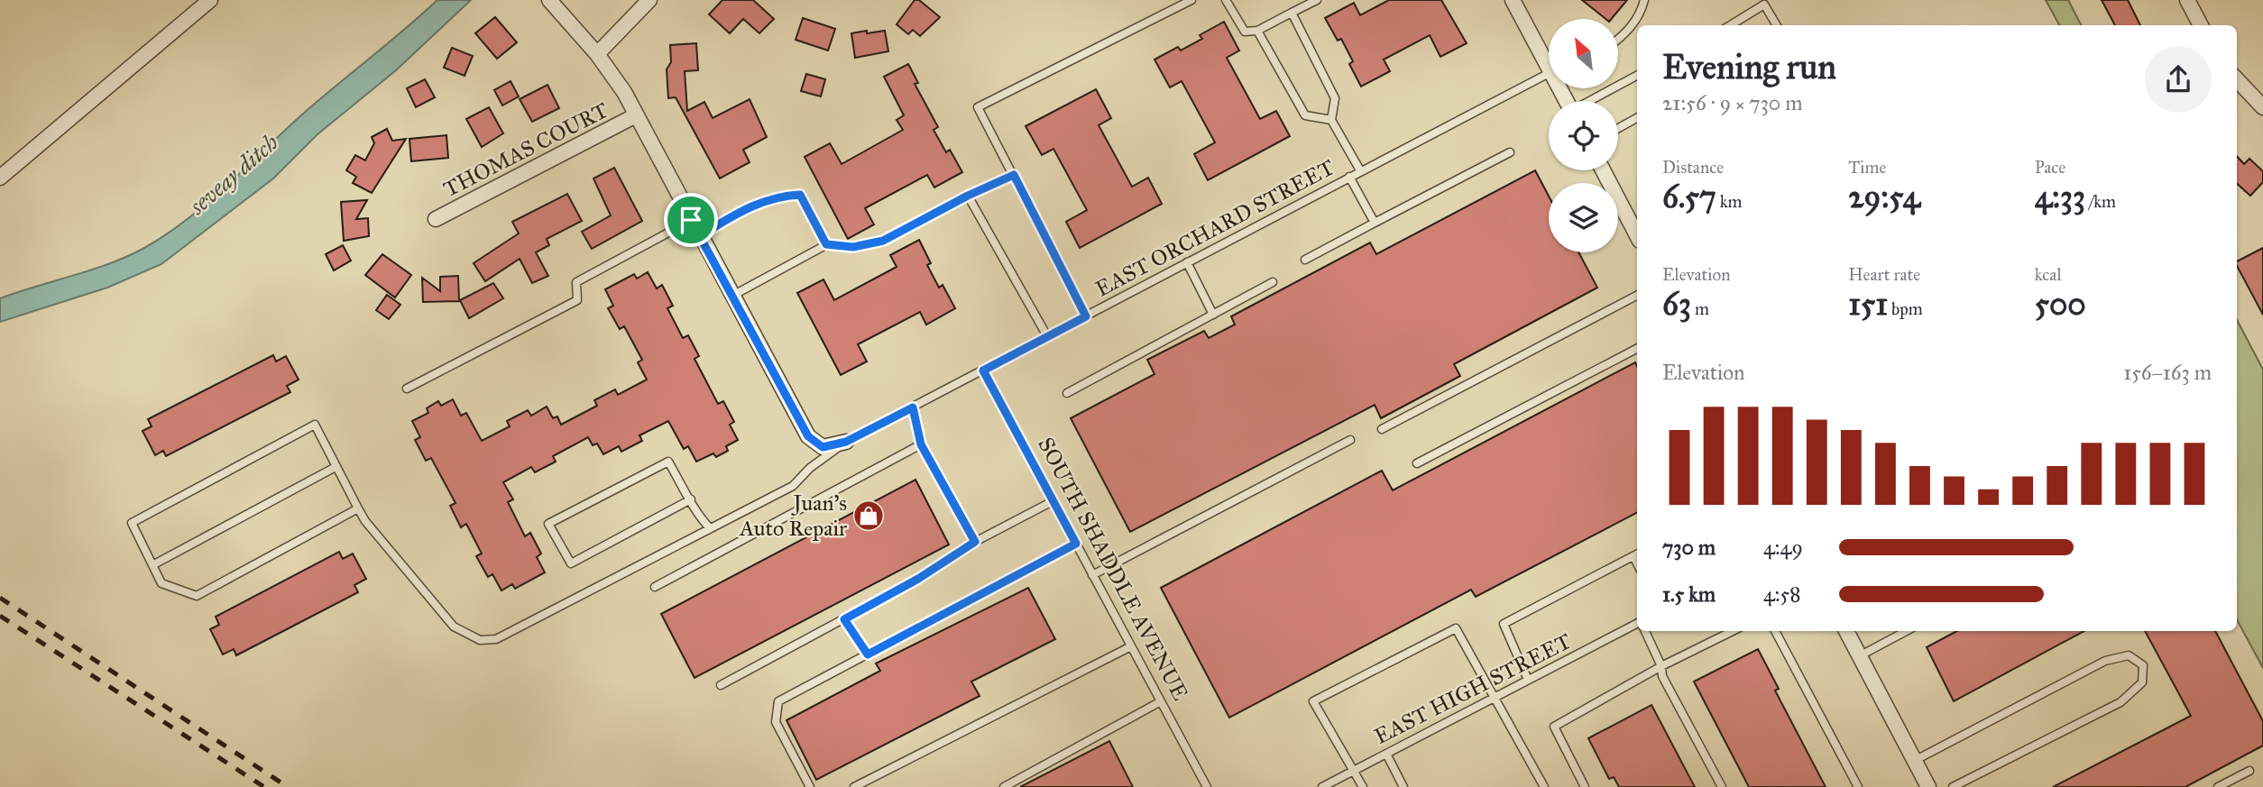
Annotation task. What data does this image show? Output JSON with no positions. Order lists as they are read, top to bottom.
{
  "streets": {
    "street": ["THOMAS COURT"],
    "lane": ["EAST ORCHARD STREET", "SOUTH SHADDLE AVENUE", "EAST HIGH STREET"]
  },
  "crossings": [
    ["EAST ORCHARD STREET", "SOUTH SHADDLE AVENUE"]
  ],
  "water": ["seveay ditch"],
  "places": {
    "shop": ["Juan’s Auto Repair"]
  },
  "north": "top left",
  "page": {
    "heading": ["Evening run", "21:56 · 9 × 730 m"],
    "stats": [
      ["Distance", "6.57 km"],
      ["Time", "29:54"],
      ["Pace", "4:33 /km"],
      ["Elevation", "63 m"],
      ["Heart rate", "151 bpm"],
      ["kcal", "500"]
    ],
    "chart": ["Elevation", "156–163 m"],
    "list": [
      {
        "name": "730 m",
        "note": "4:49"
      },
      {
        "name": "1.5 km",
        "note": "4:58"
      }
    ]
  }
}
